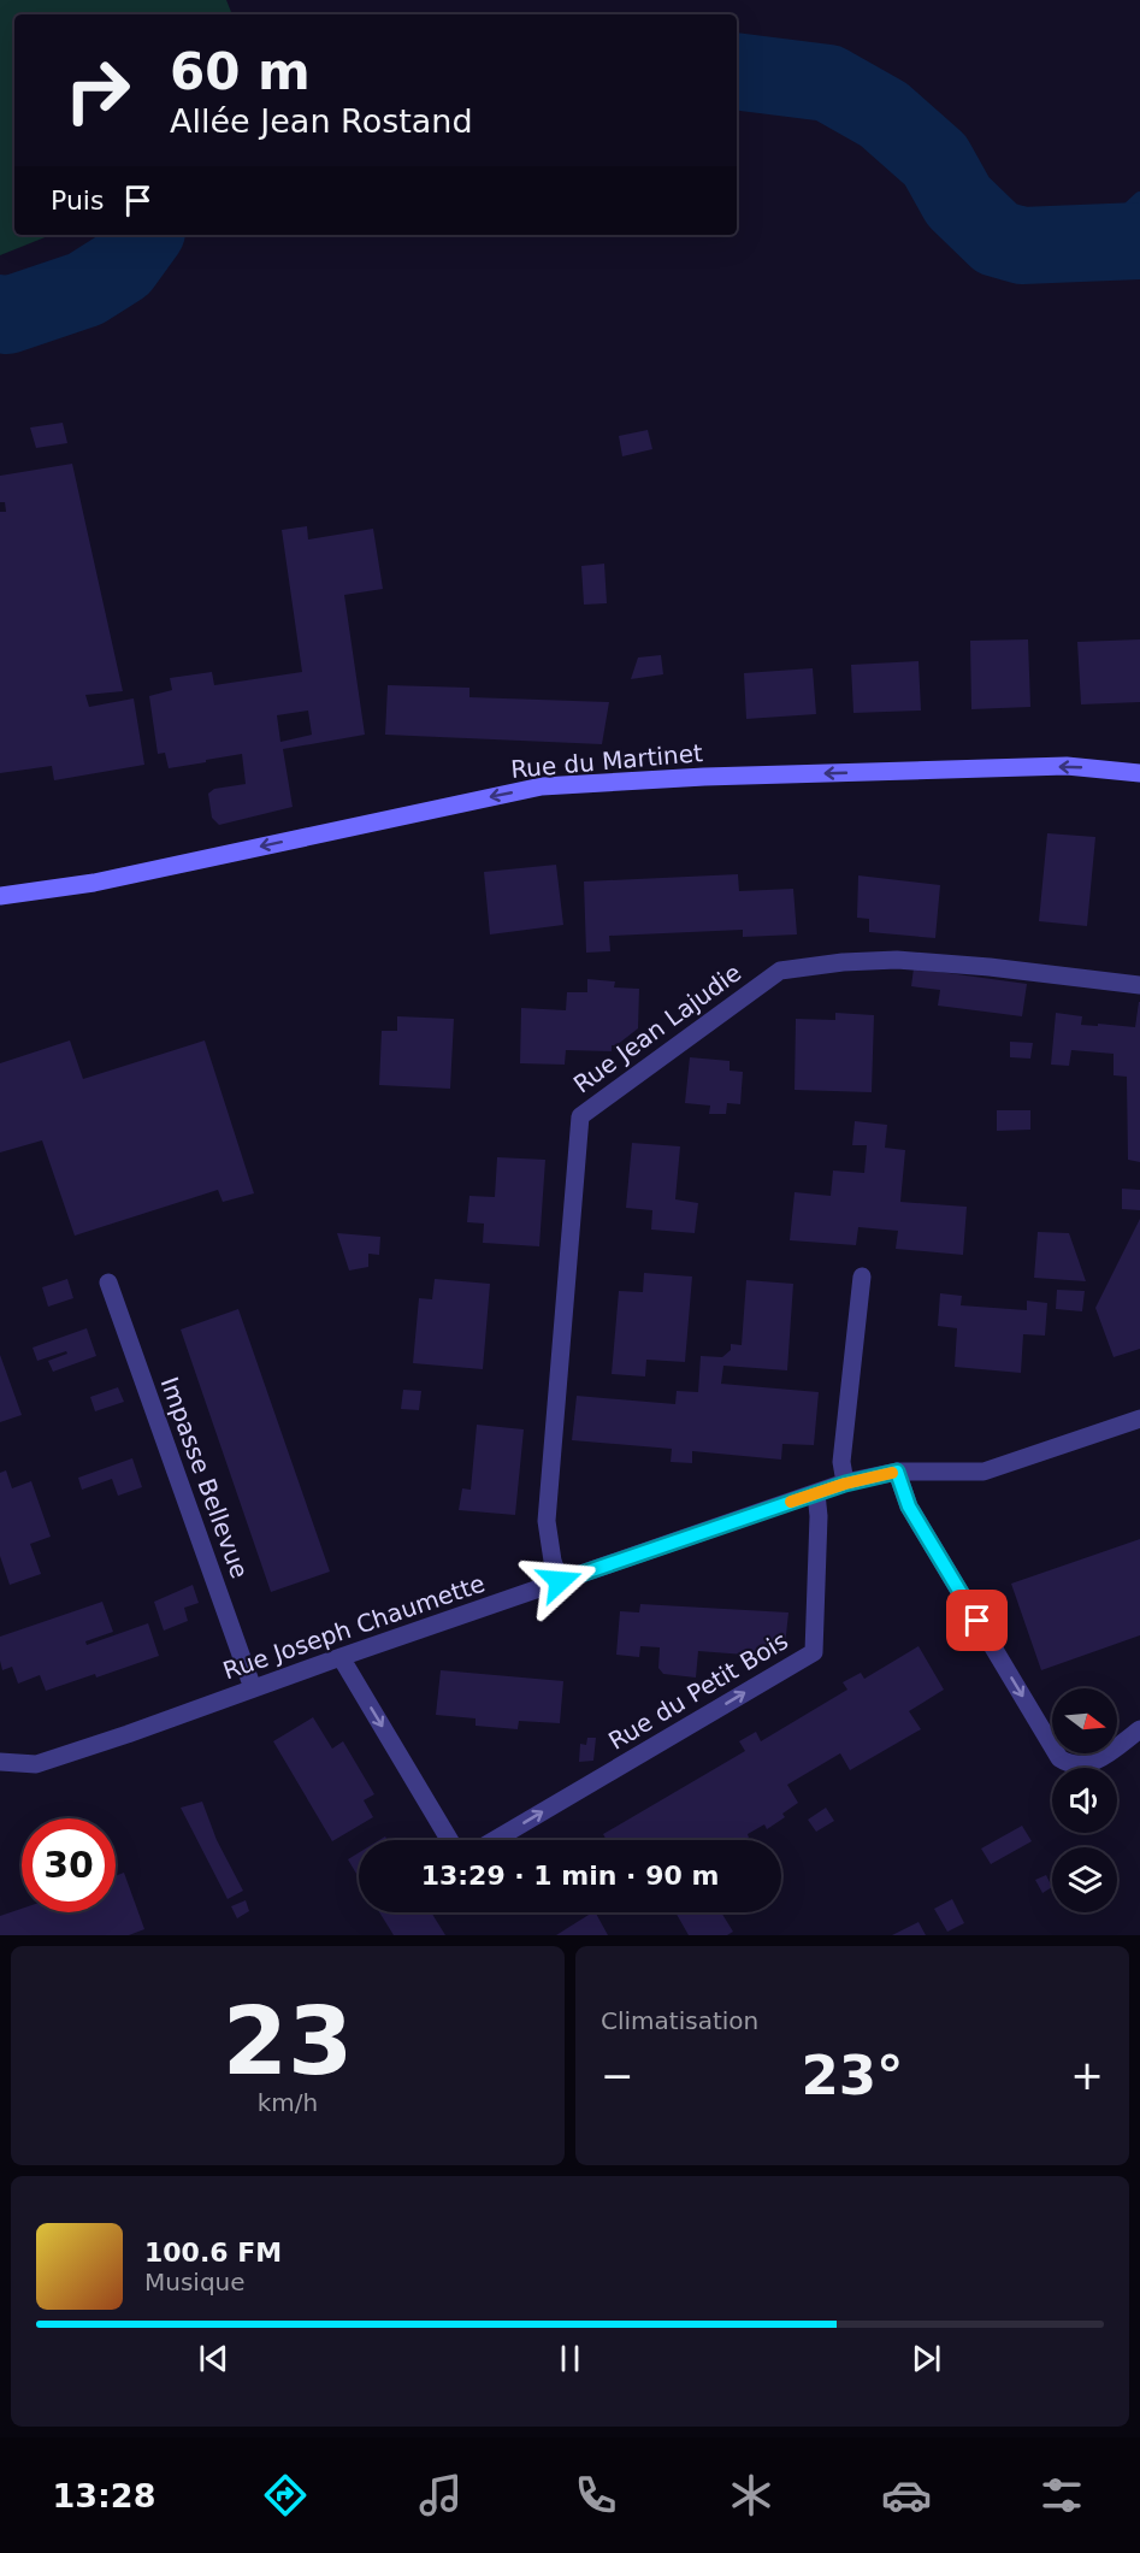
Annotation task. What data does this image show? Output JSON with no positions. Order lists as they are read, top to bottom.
{
  "streets": {
    "street": [
      "Rue du Martinet",
      "Rue Jean Lajudie",
      "Impasse Bellevue",
      "Rue Joseph Chaumette",
      "Rue du Petit Bois"
    ]
  },
  "crossings": [
    ["Rue Jean Lajudie", "Rue Joseph Chaumette"],
    ["Impasse Bellevue", "Rue Joseph Chaumette"],
    ["Rue Joseph Chaumette", "Rue du Petit Bois"]
  ],
  "one_way": ["Rue du Martinet", "Rue du Petit Bois"],
  "north": "right",
  "page": {
    "turn": ["60 m", "Allée Jean Rostand"],
    "then": "Puis",
    "limit": "30",
    "trip": "13:29 · 1 min · 90 m",
    "tile": [
      ["23", "km/h"],
      "Climatisation"
    ],
    "heat": ["−", "23°", "+"],
    "song": ["100.6 FM", "Musique"],
    "tabs": "13:28"
  }
}
